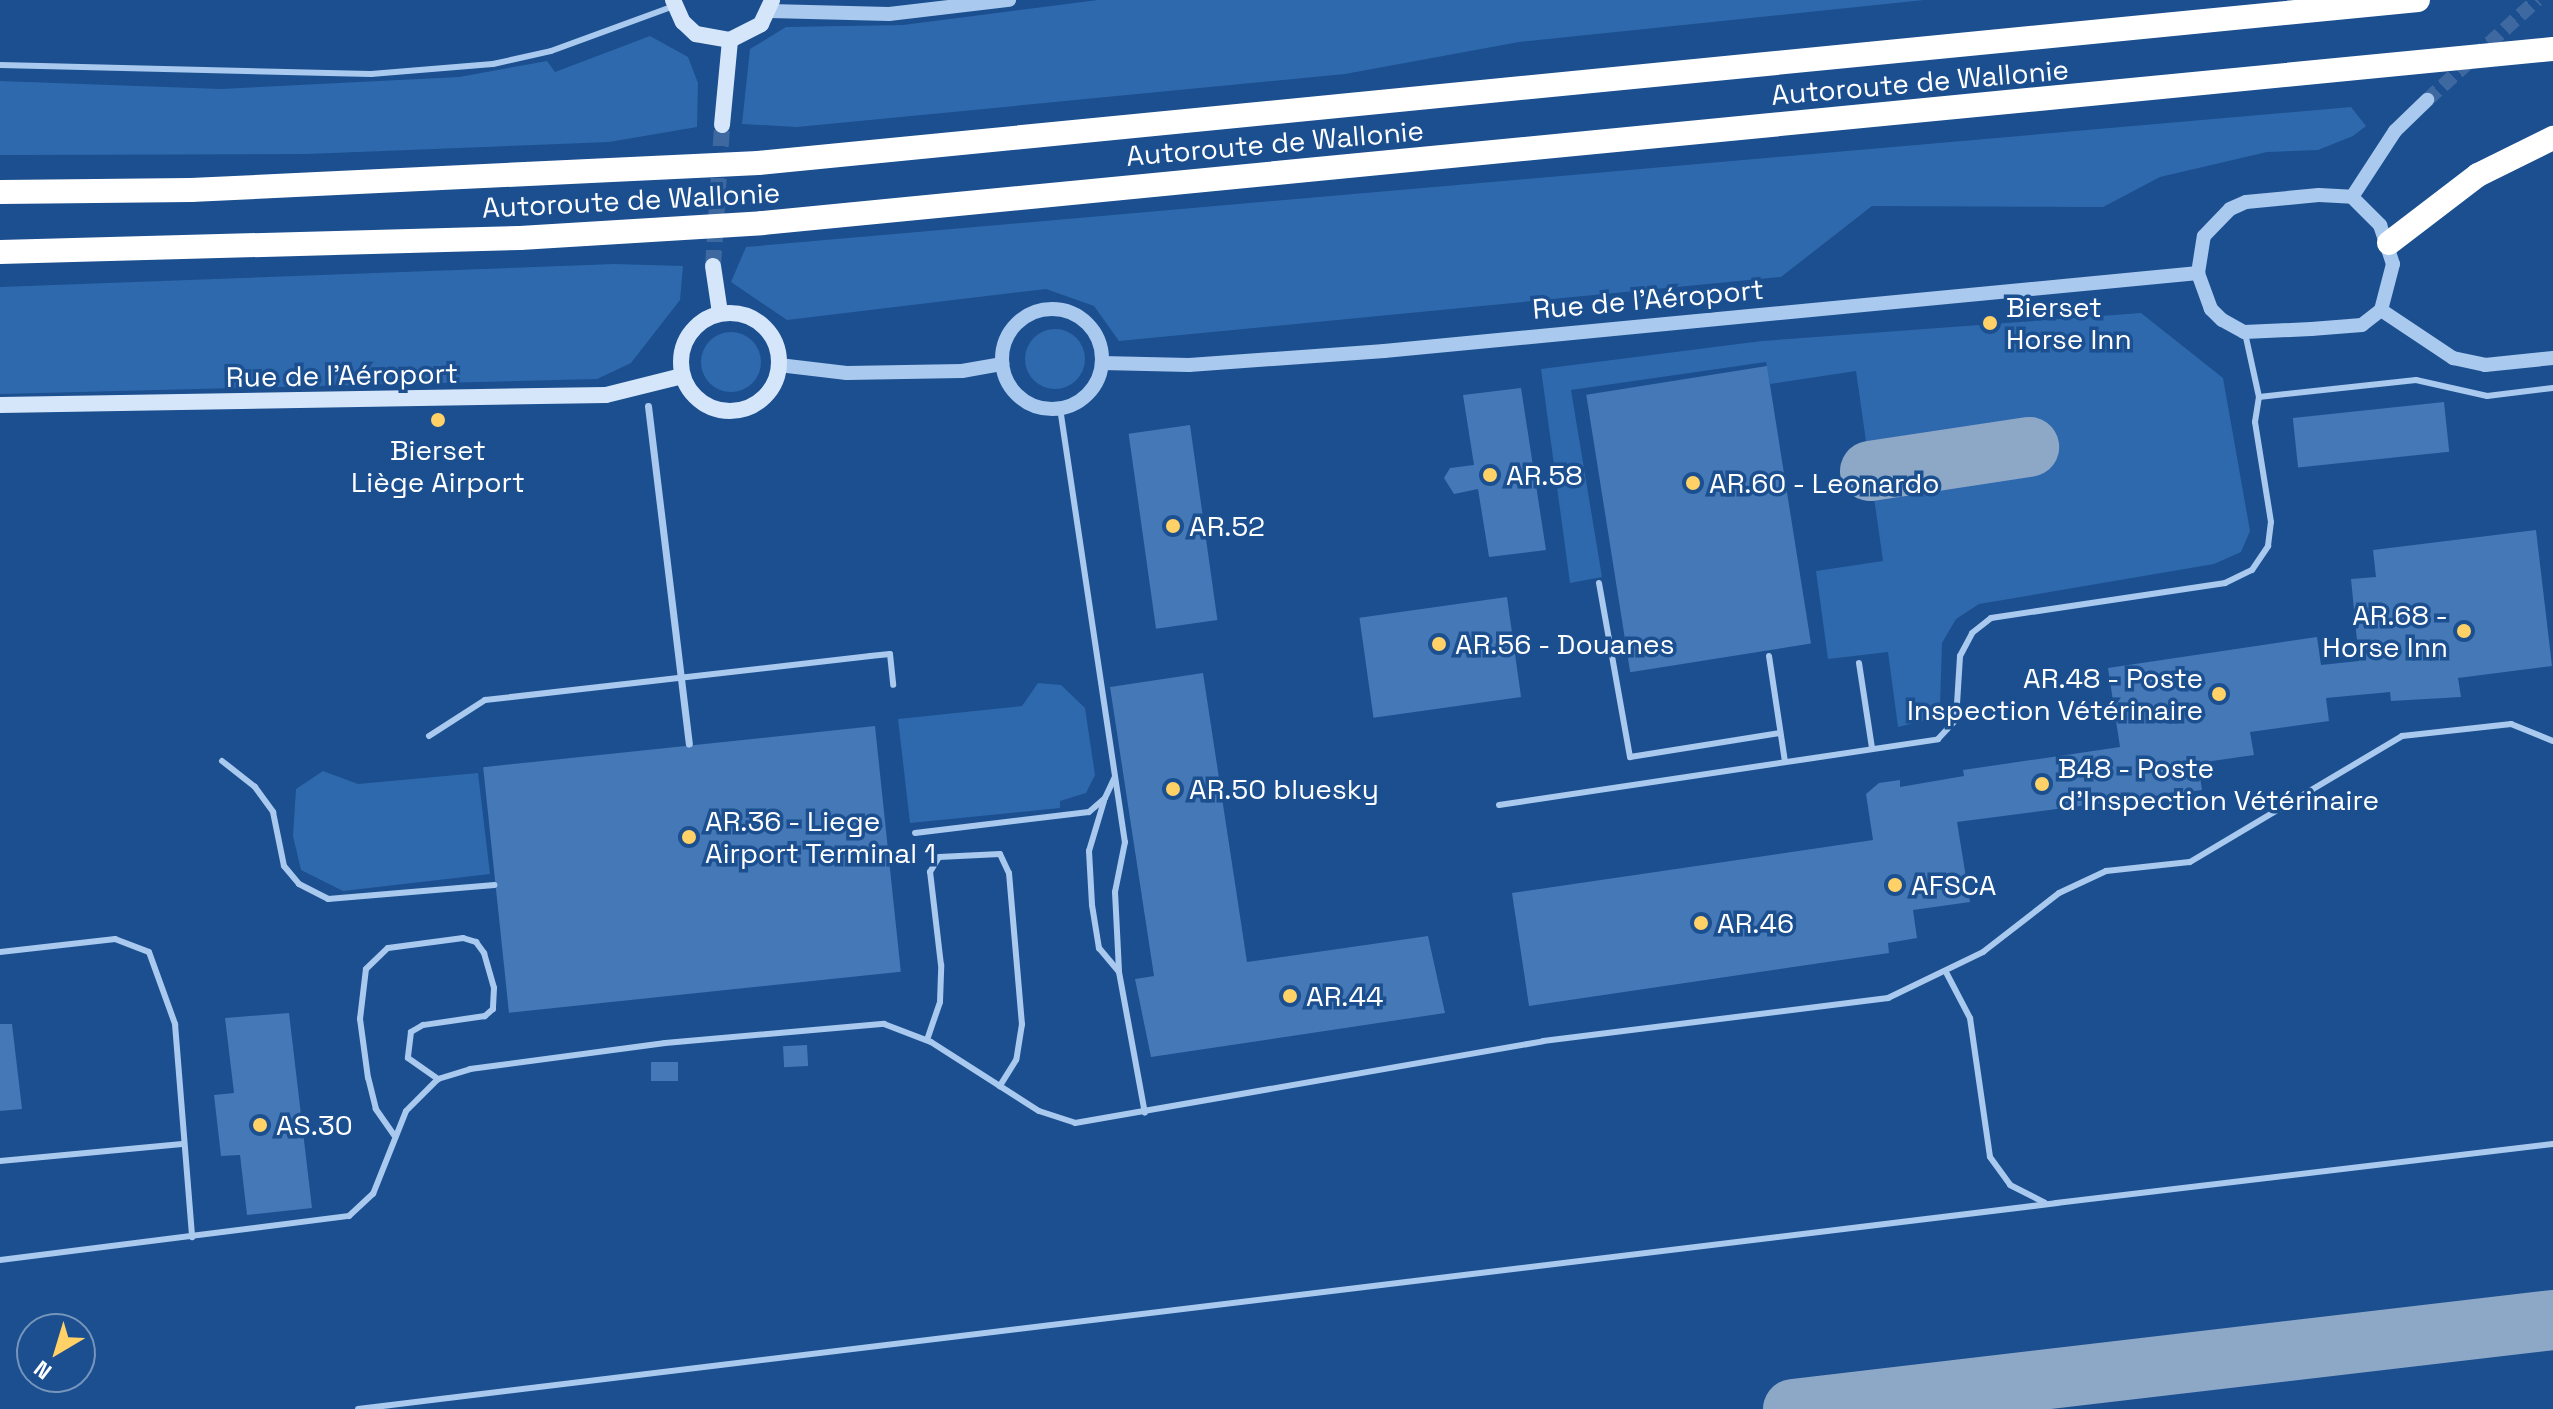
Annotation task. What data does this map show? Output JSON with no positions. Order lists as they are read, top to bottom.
{
  "streets": {
    "highway": ["Autoroute de Wallonie"],
    "main road": ["Rue de l'Aéroport"]
  },
  "places": [
    "Bierset Horse Inn",
    "Bierset Liège Airport",
    "AR.58",
    "AR.60 - Leonardo",
    "AR.52",
    "AR.68 - Horse Inn",
    "AR.56 - Douanes",
    "AR.48 - Poste Inspection Vétérinaire",
    "B48 - Poste d'Inspection Vétérinaire",
    "AR.50 bluesky",
    "AR.36 - Liege Airport Terminal 1",
    "AFSCA",
    "AR.46",
    "AR.44",
    "AS.30"
  ],
  "north": "bottom left"
}
